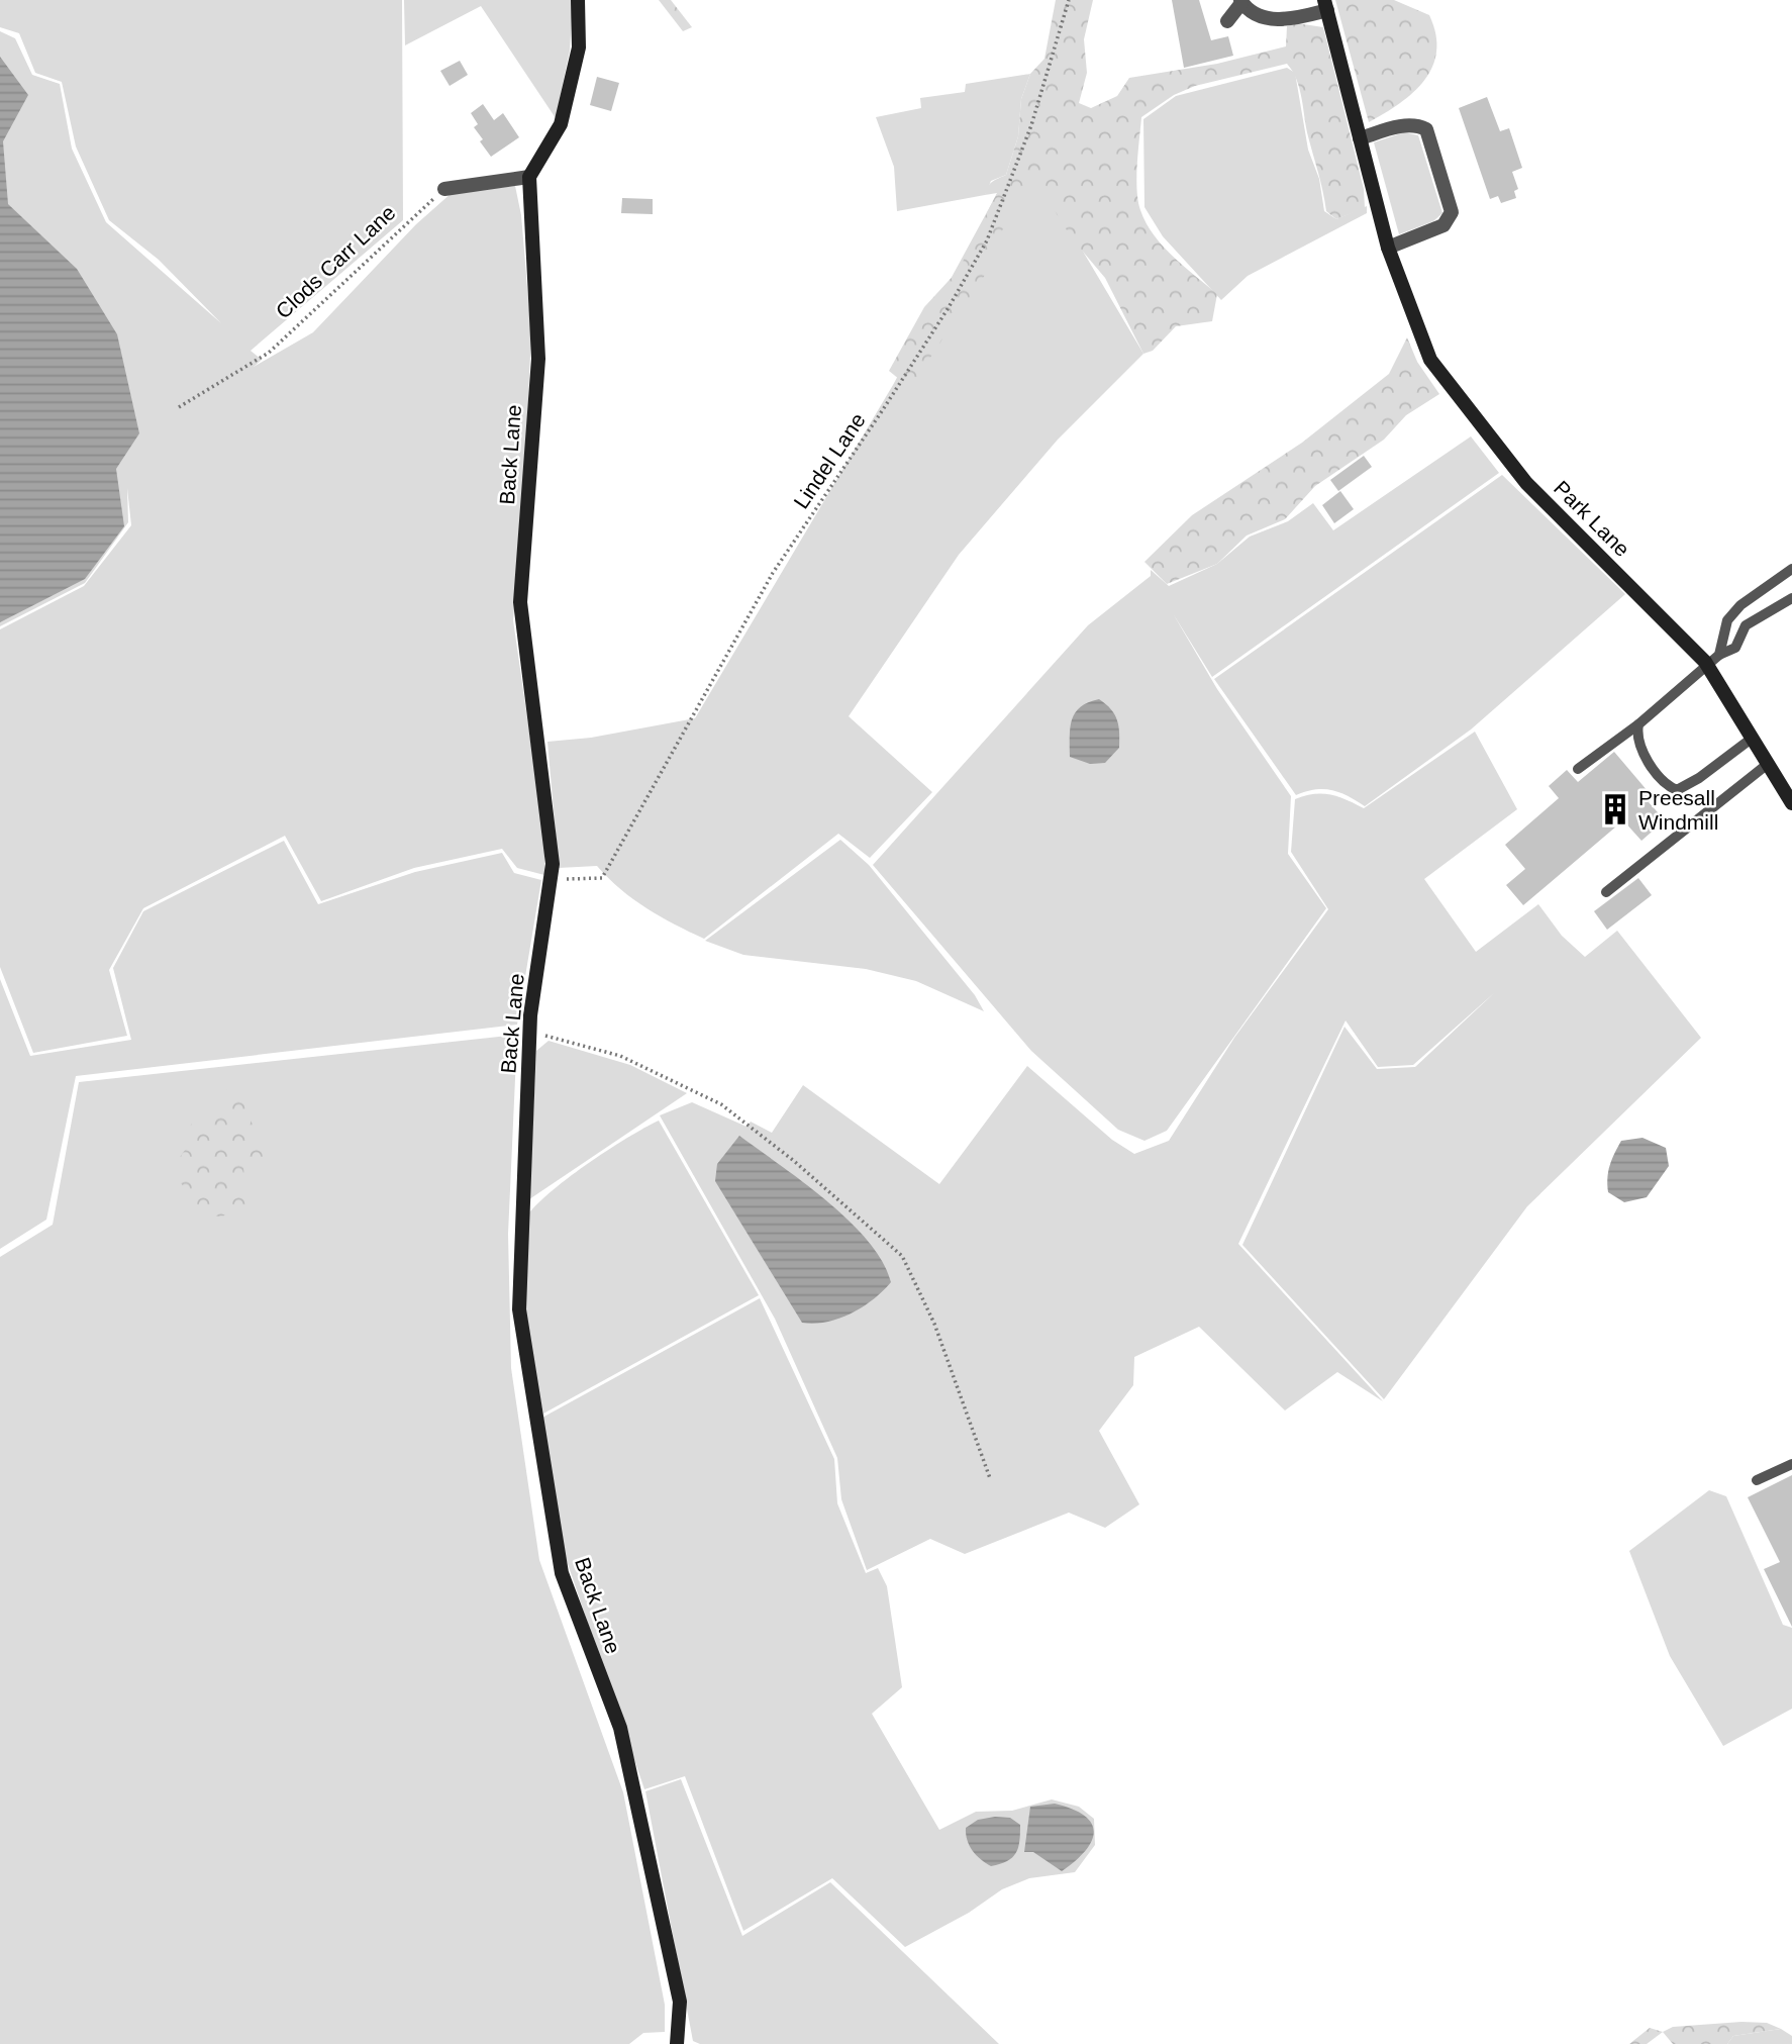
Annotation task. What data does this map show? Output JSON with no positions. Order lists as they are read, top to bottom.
{
  "streets": {
    "street": ["Back Lane", "Park Lane"],
    "path": ["Clods Carr Lane", "Lindel Lane"]
  },
  "crossings": [
    ["Back Lane", "Lindel Lane"]
  ],
  "places": {
    "building": ["Preesall Windmill"]
  }
}
